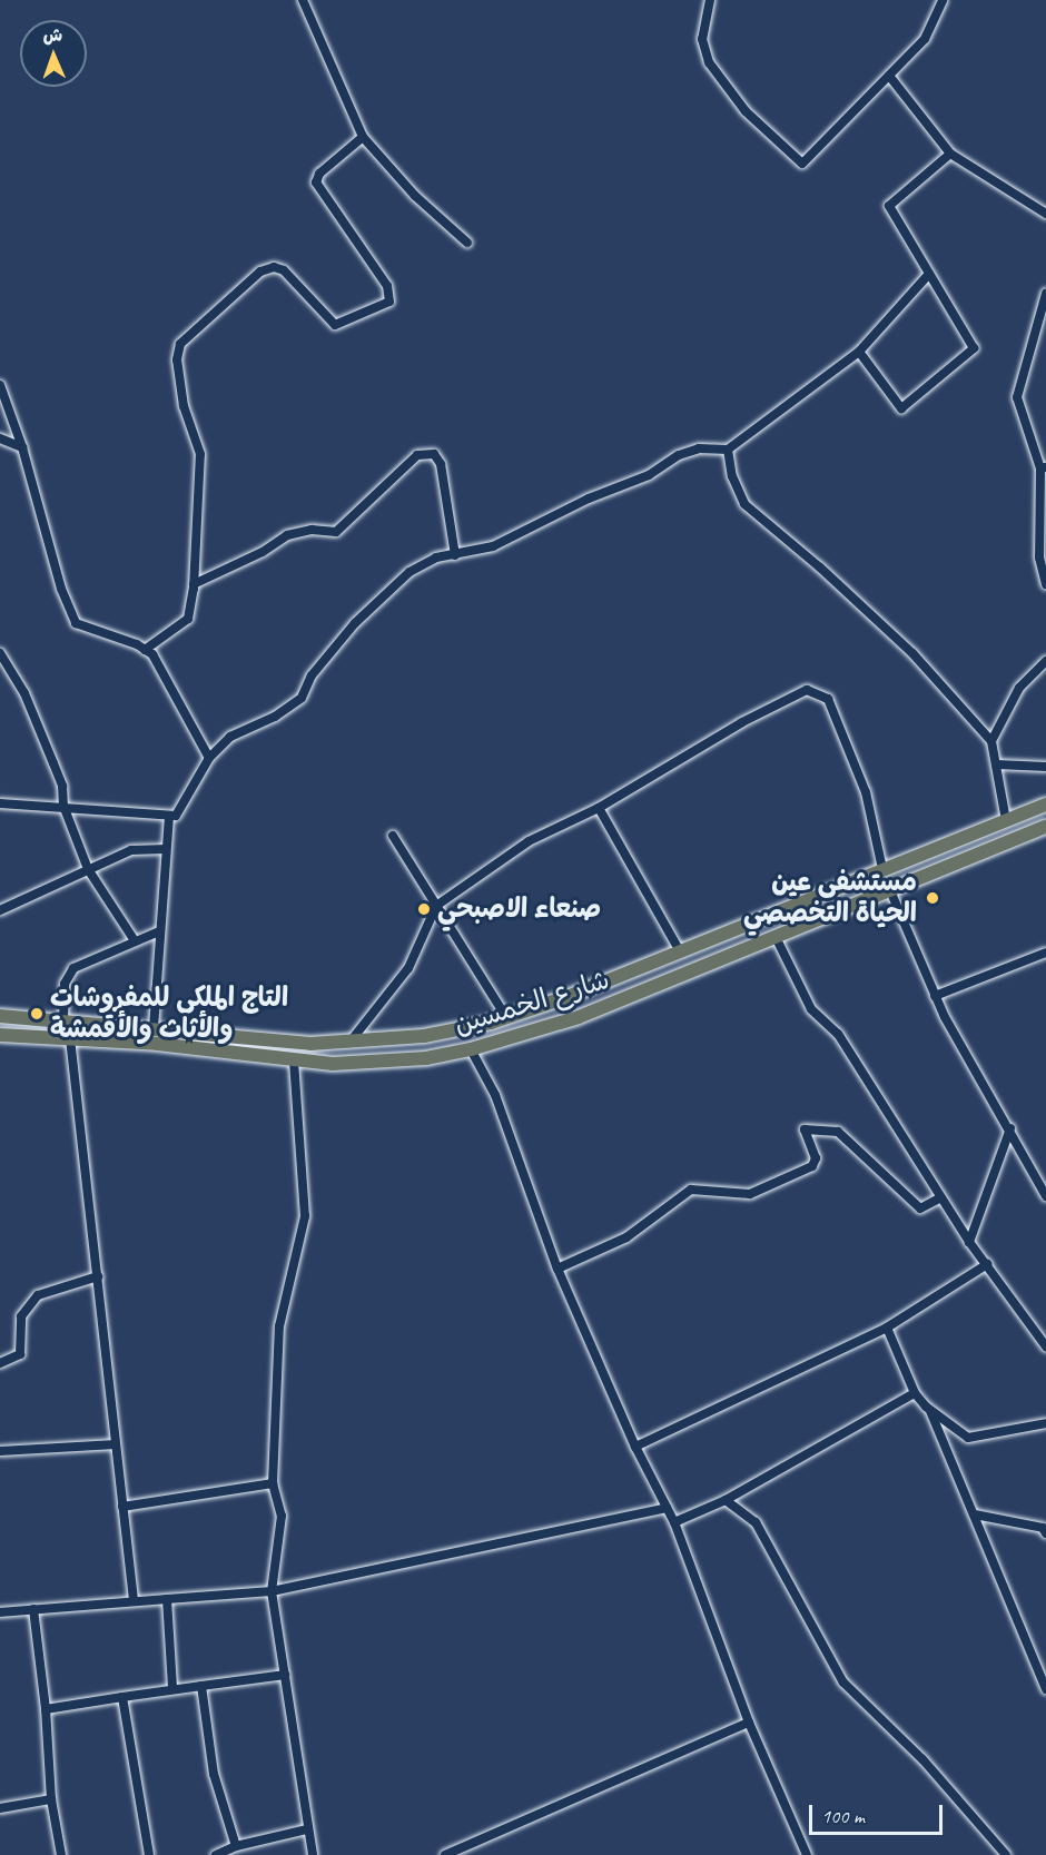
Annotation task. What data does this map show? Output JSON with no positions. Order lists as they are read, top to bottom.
{
  "streets": {
    "main road": ["شارع الخمسين"]
  },
  "places": ["مستشفى عين الحياة التخصصي", "صنعاء الاصبحي", "التاج الملكي للمفروشات والأثاث والأقمشة"],
  "scale_bar": "100 m",
  "north": "top"
}
